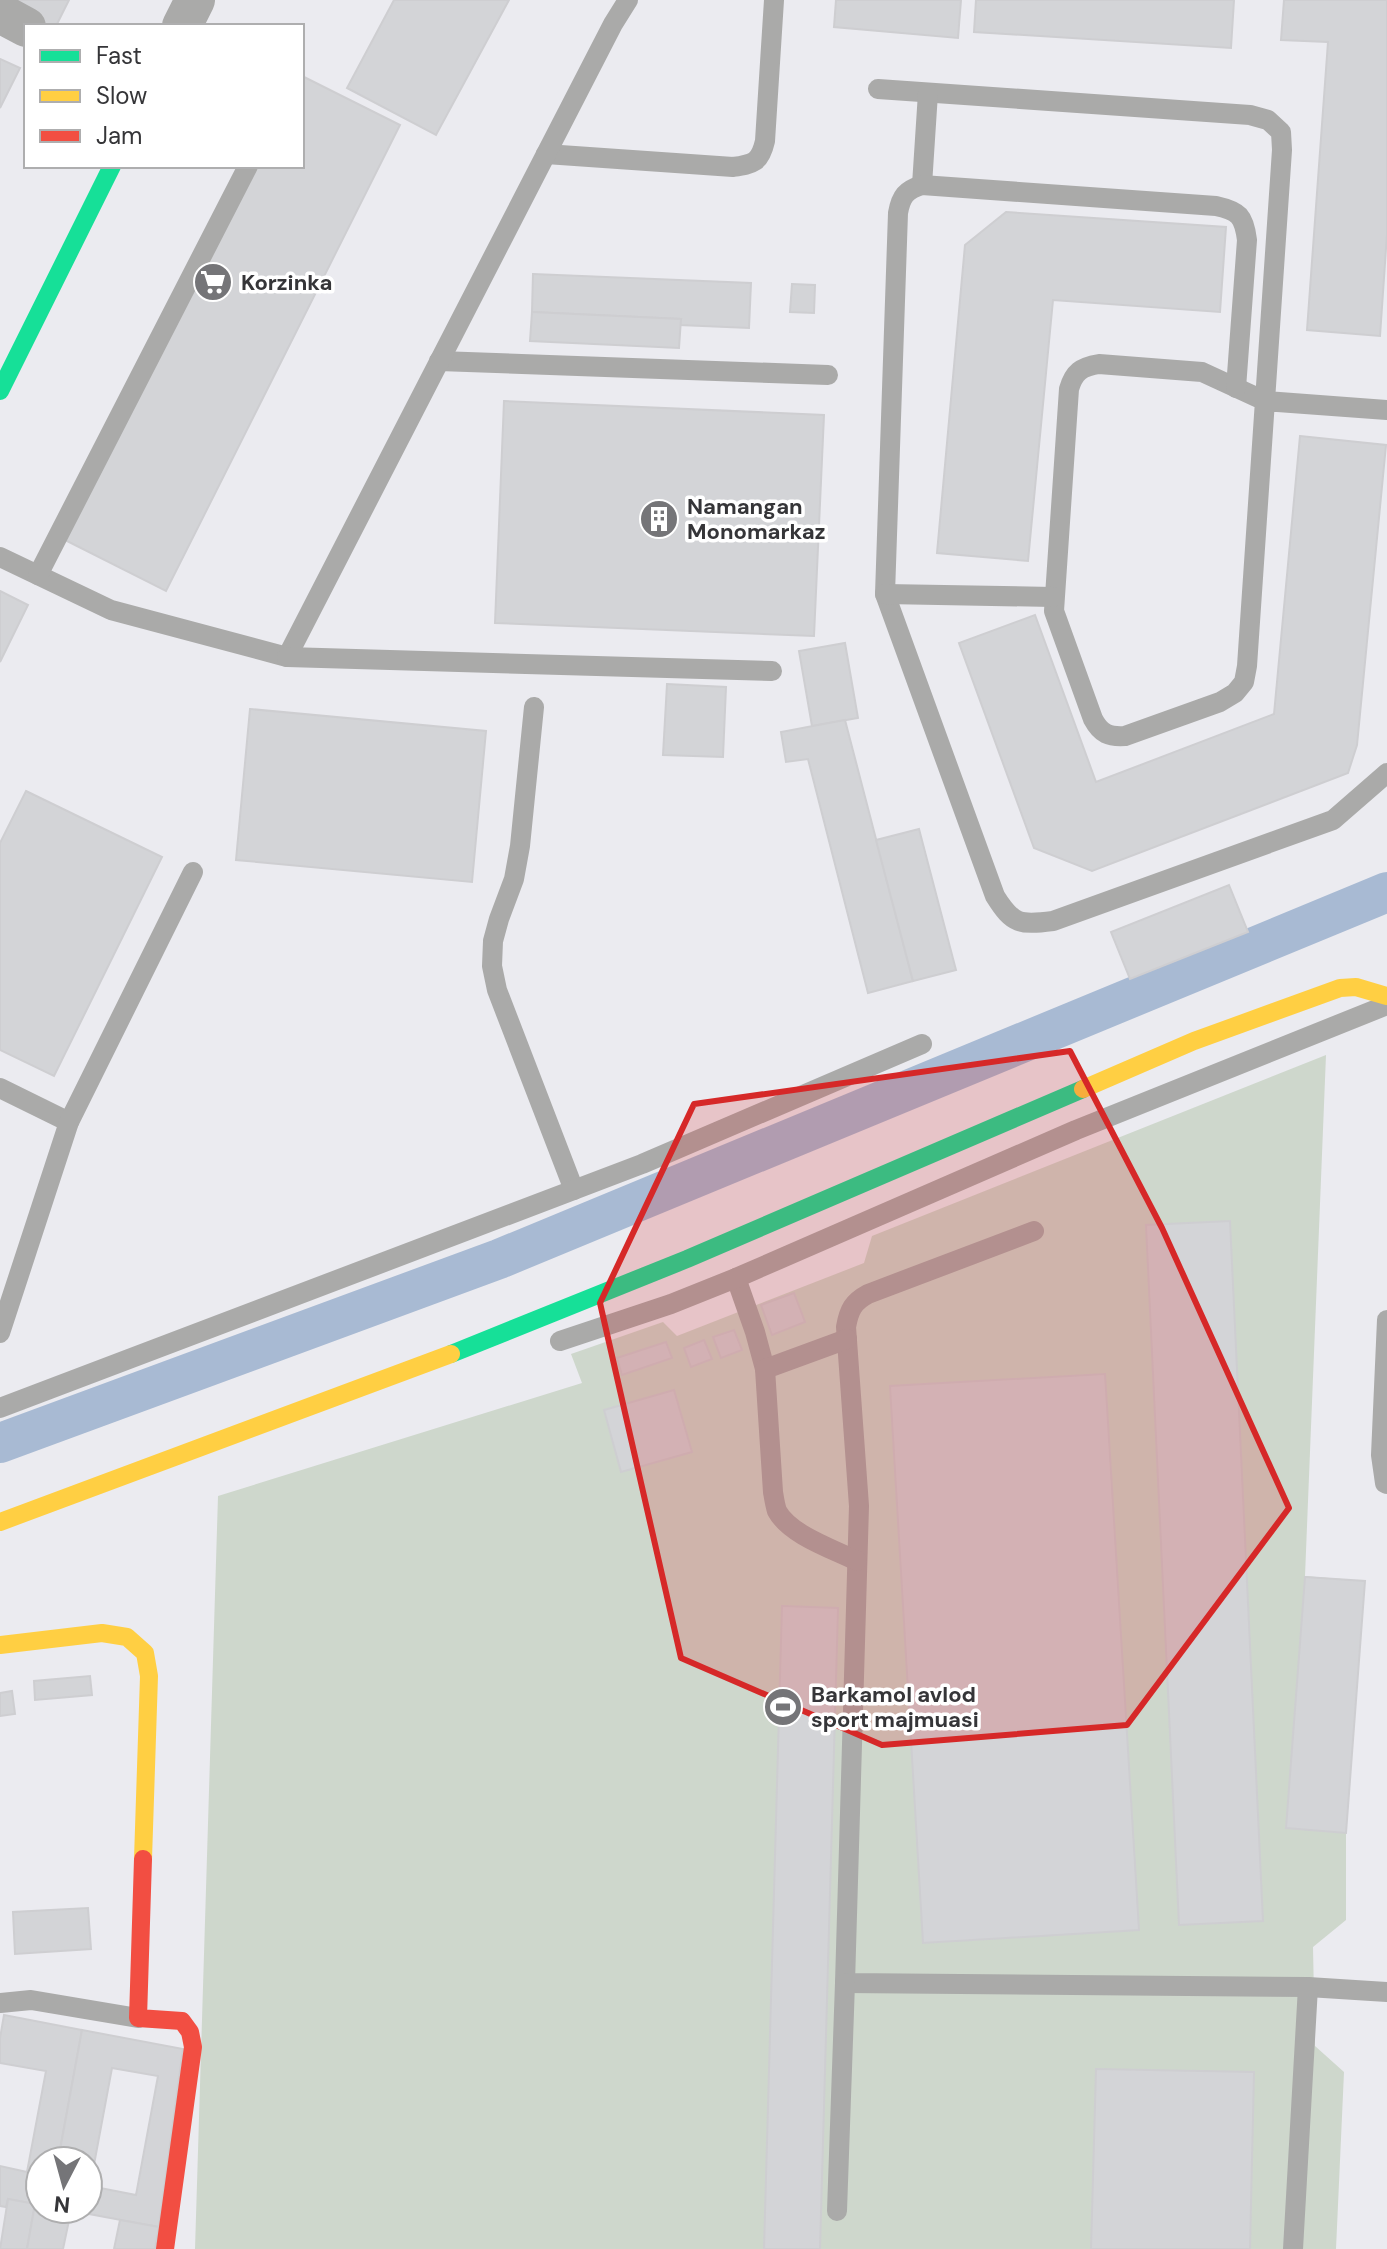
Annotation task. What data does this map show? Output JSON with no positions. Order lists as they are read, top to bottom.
{
  "places": {
    "supermarket": ["Korzinka"],
    "building": ["Namangan Monomarkaz"],
    "sports": ["Barkamol avlod sport majmuasi"]
  },
  "legend": ["Fast", "Slow", "Jam"],
  "north": "bottom"
}
